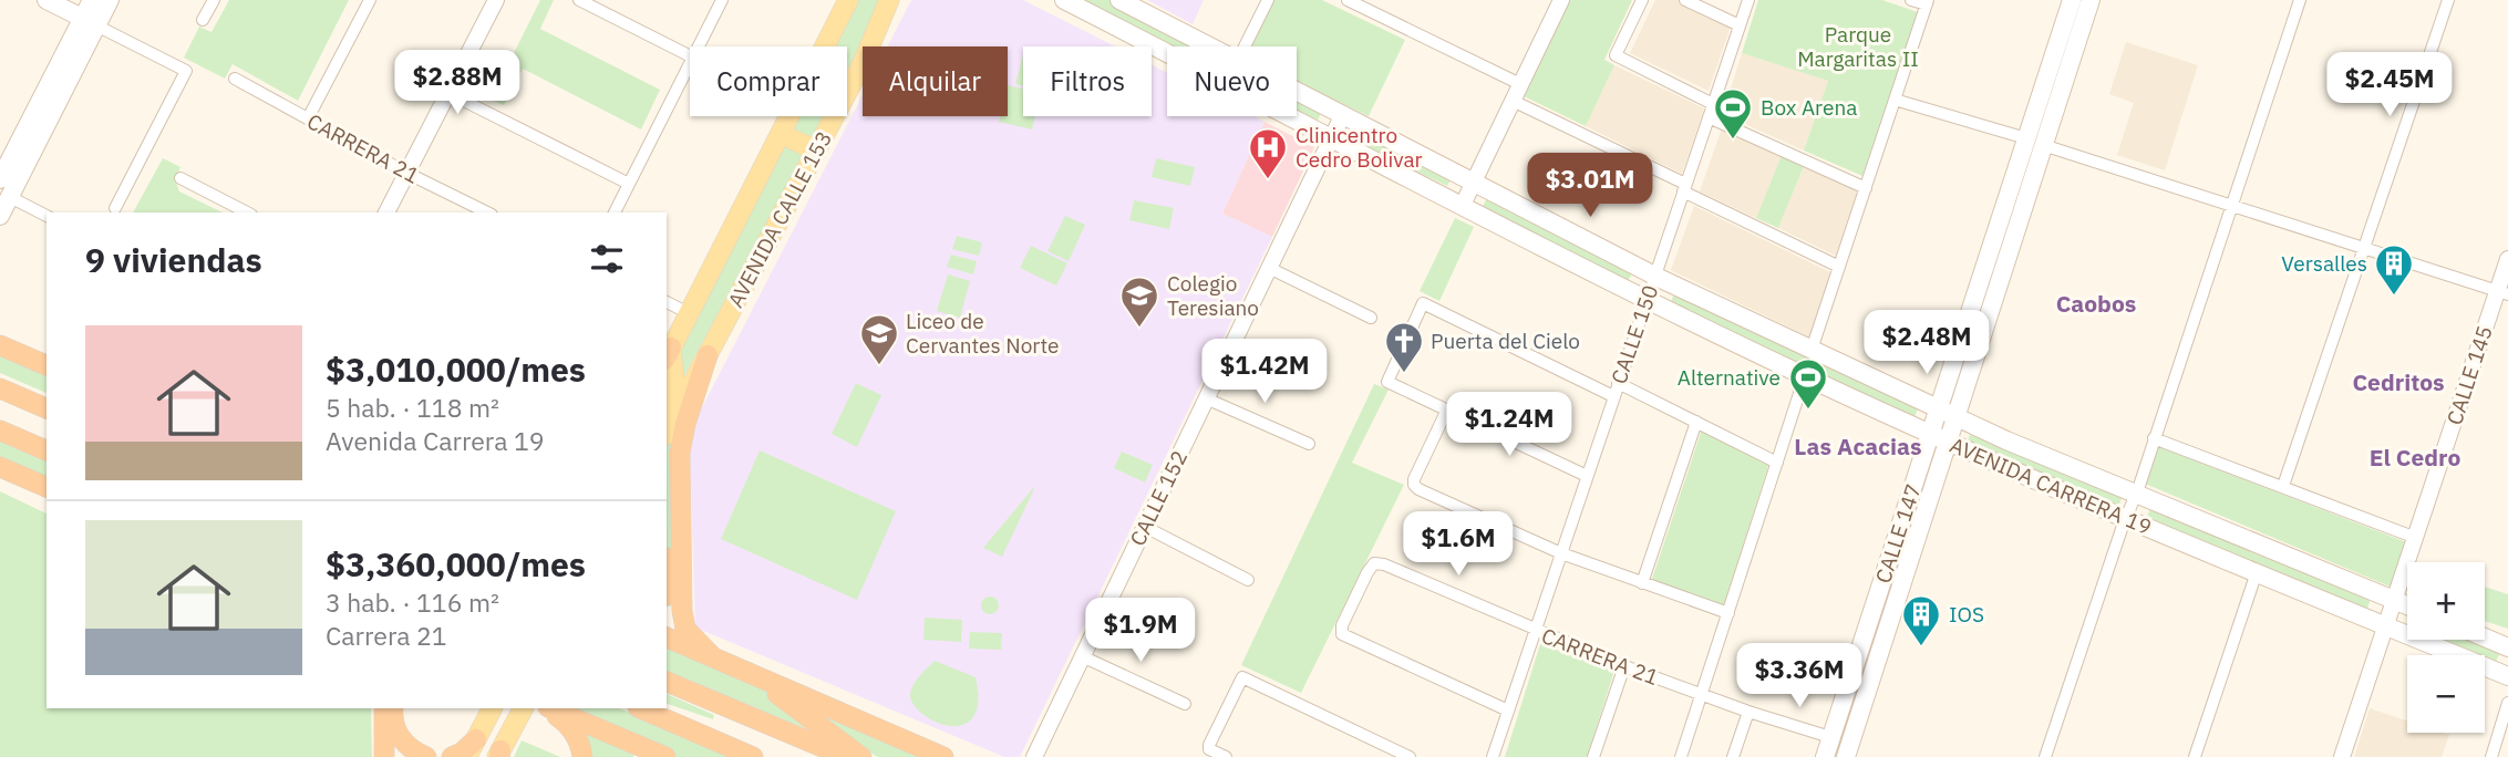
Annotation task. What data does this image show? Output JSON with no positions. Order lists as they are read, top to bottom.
{
  "streets": {
    "main road": ["AVENIDA CALLE 153", "AVENIDA CARRERA 19", "CALLE 147"],
    "street": [
      "CARRERA 21",
      "CALLE 150",
      "CALLE 145",
      "CALLE 152"
    ]
  },
  "crossings": [
    ["CARRERA 21", "CALLE 150"],
    ["CARRERA 21", "CALLE 147"],
    ["CALLE 150", "AVENIDA CARRERA 19"],
    ["CALLE 145", "AVENIDA CARRERA 19"],
    ["AVENIDA CARRERA 19", "CALLE 152"],
    ["AVENIDA CARRERA 19", "CALLE 147"]
  ],
  "districts": [
    "Caobos",
    "Cedritos",
    "Las Acacias",
    "El Cedro"
  ],
  "parks": ["Parque Margaritas II"],
  "places": {
    "sports": ["Box Arena", "Alternative"],
    "hospital": ["Clinicentro Cedro Bolivar"],
    "building": ["Versalles", "IOS"],
    "school or university": ["Colegio Teresiano", "Liceo de Cervantes Norte"],
    "church": ["Puerta del Cielo"]
  },
  "page": {
    "chip": [
      "Comprar",
      "Alquilar",
      "Filtros",
      "Nuevo"
    ],
    "price": [
      "$2.88M",
      "$2.45M",
      "$3.01M",
      "$2.48M",
      "$1.42M",
      "$1.24M",
      "$1.6M",
      "$1.9M",
      "$3.36M"
    ],
    "heading": "9 viviendas",
    "list": [
      {
        "name": "$3,010,000/mes",
        "note": "5 hab. · 118 m² · Avenida Carrera 19"
      },
      {
        "name": "$3,360,000/mes",
        "note": "3 hab. · 116 m² · Carrera 21"
      }
    ],
    "map_buttons": ["+", "−"]
  }
}
